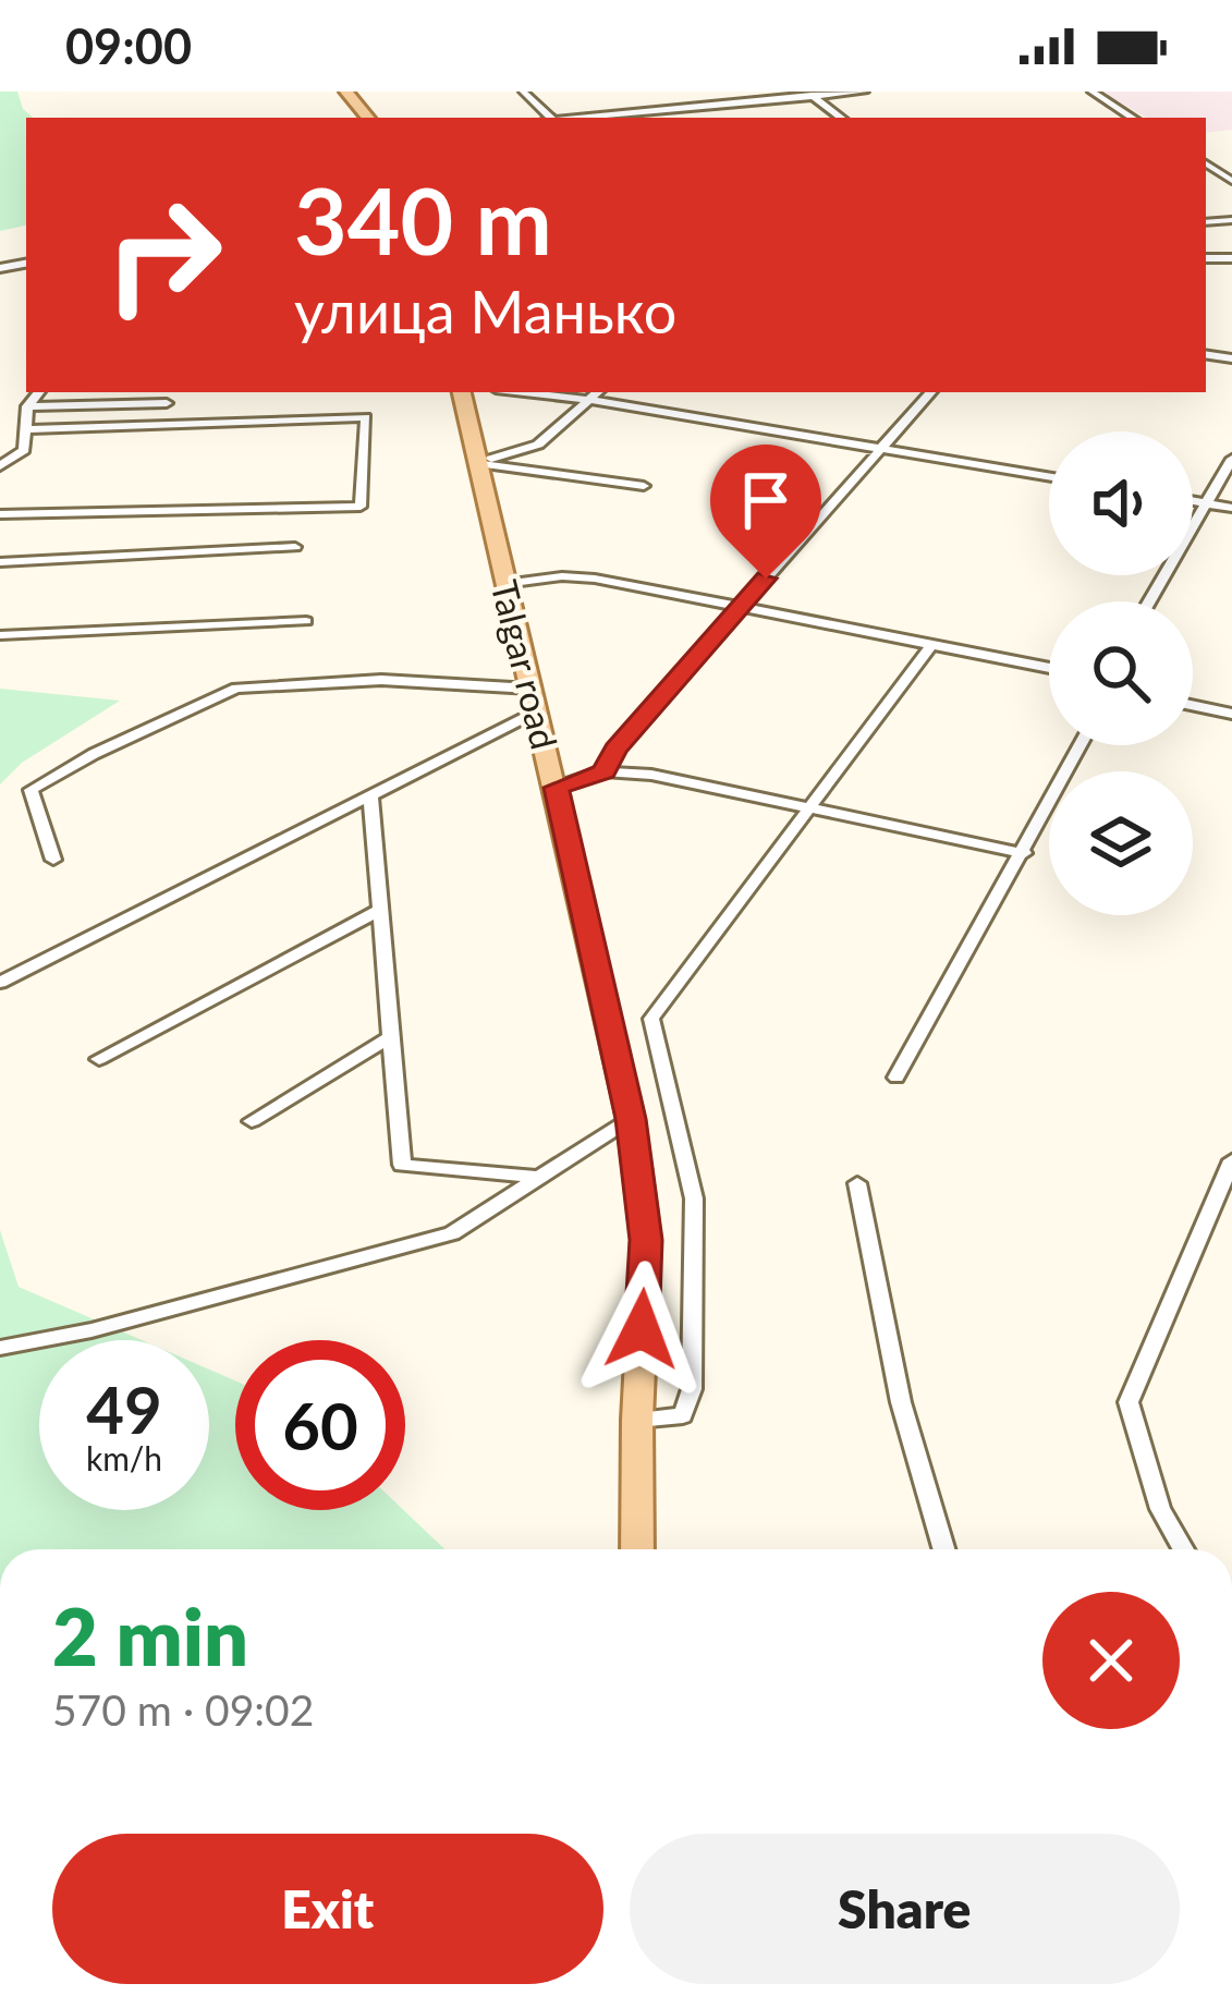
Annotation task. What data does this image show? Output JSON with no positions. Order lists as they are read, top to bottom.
{
  "streets": {
    "main road": ["Talgar road"]
  },
  "page": {
    "status": "09:00",
    "turn": ["340 m", "улица Манько"],
    "speed": "49 km/h",
    "limit": "60",
    "heading": ["2 min", "570 m · 09:02"],
    "buttons": ["Exit", "Share"]
  }
}
